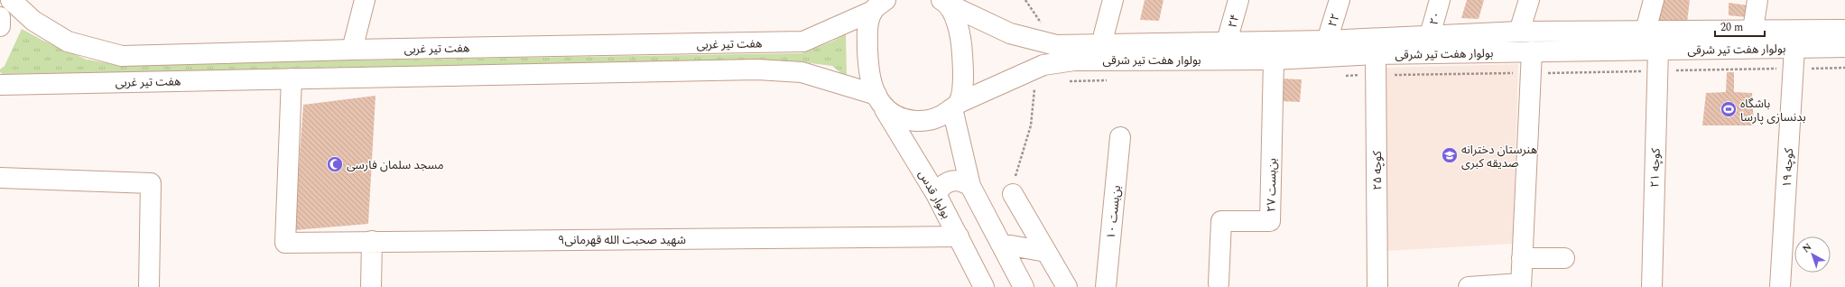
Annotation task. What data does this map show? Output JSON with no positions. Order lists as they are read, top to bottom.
{
  "streets": {
    "main road": [
      "۲۰",
      "۲۲",
      "۲۴",
      "هفت تیر غربی",
      "بولوار هفت تیر شرقی",
      "کوچه ۲۱",
      "کوچه ۱۹",
      "کوچه ۲۵",
      "بن‌بست ۲۷",
      "بولوار قدس",
      "بن‌بست ۱۰",
      "شهید صحبت الله قهرمانی۹"
    ]
  },
  "crossings": [
    ["۲۰", "بولوار هفت تیر شرقی"],
    ["۲۲", "بولوار هفت تیر شرقی"],
    ["۲۴", "بولوار هفت تیر شرقی"],
    ["هفت تیر غربی", "بولوار هفت تیر شرقی"],
    ["هفت تیر غربی", "بولوار قدس"],
    ["هفت تیر غربی", "شهید صحبت الله قهرمانی۹"],
    ["بولوار هفت تیر شرقی", "کوچه ۲۱"],
    ["بولوار هفت تیر شرقی", "کوچه ۱۹"],
    ["بولوار هفت تیر شرقی", "کوچه ۲۵"],
    ["بولوار هفت تیر شرقی", "بن‌بست ۲۷"],
    ["بولوار هفت تیر شرقی", "بولوار قدس"],
    ["بولوار قدس", "شهید صحبت الله قهرمانی۹"]
  ],
  "places": {
    "sports": ["باشگاه بدنسازی پارسا"],
    "school or university": ["هنرستان دخترانه صدیقه کبری"],
    "mosque": ["مسجد سلمان فارسی"]
  },
  "scale_bar": "20 m",
  "north": "top left"
}
